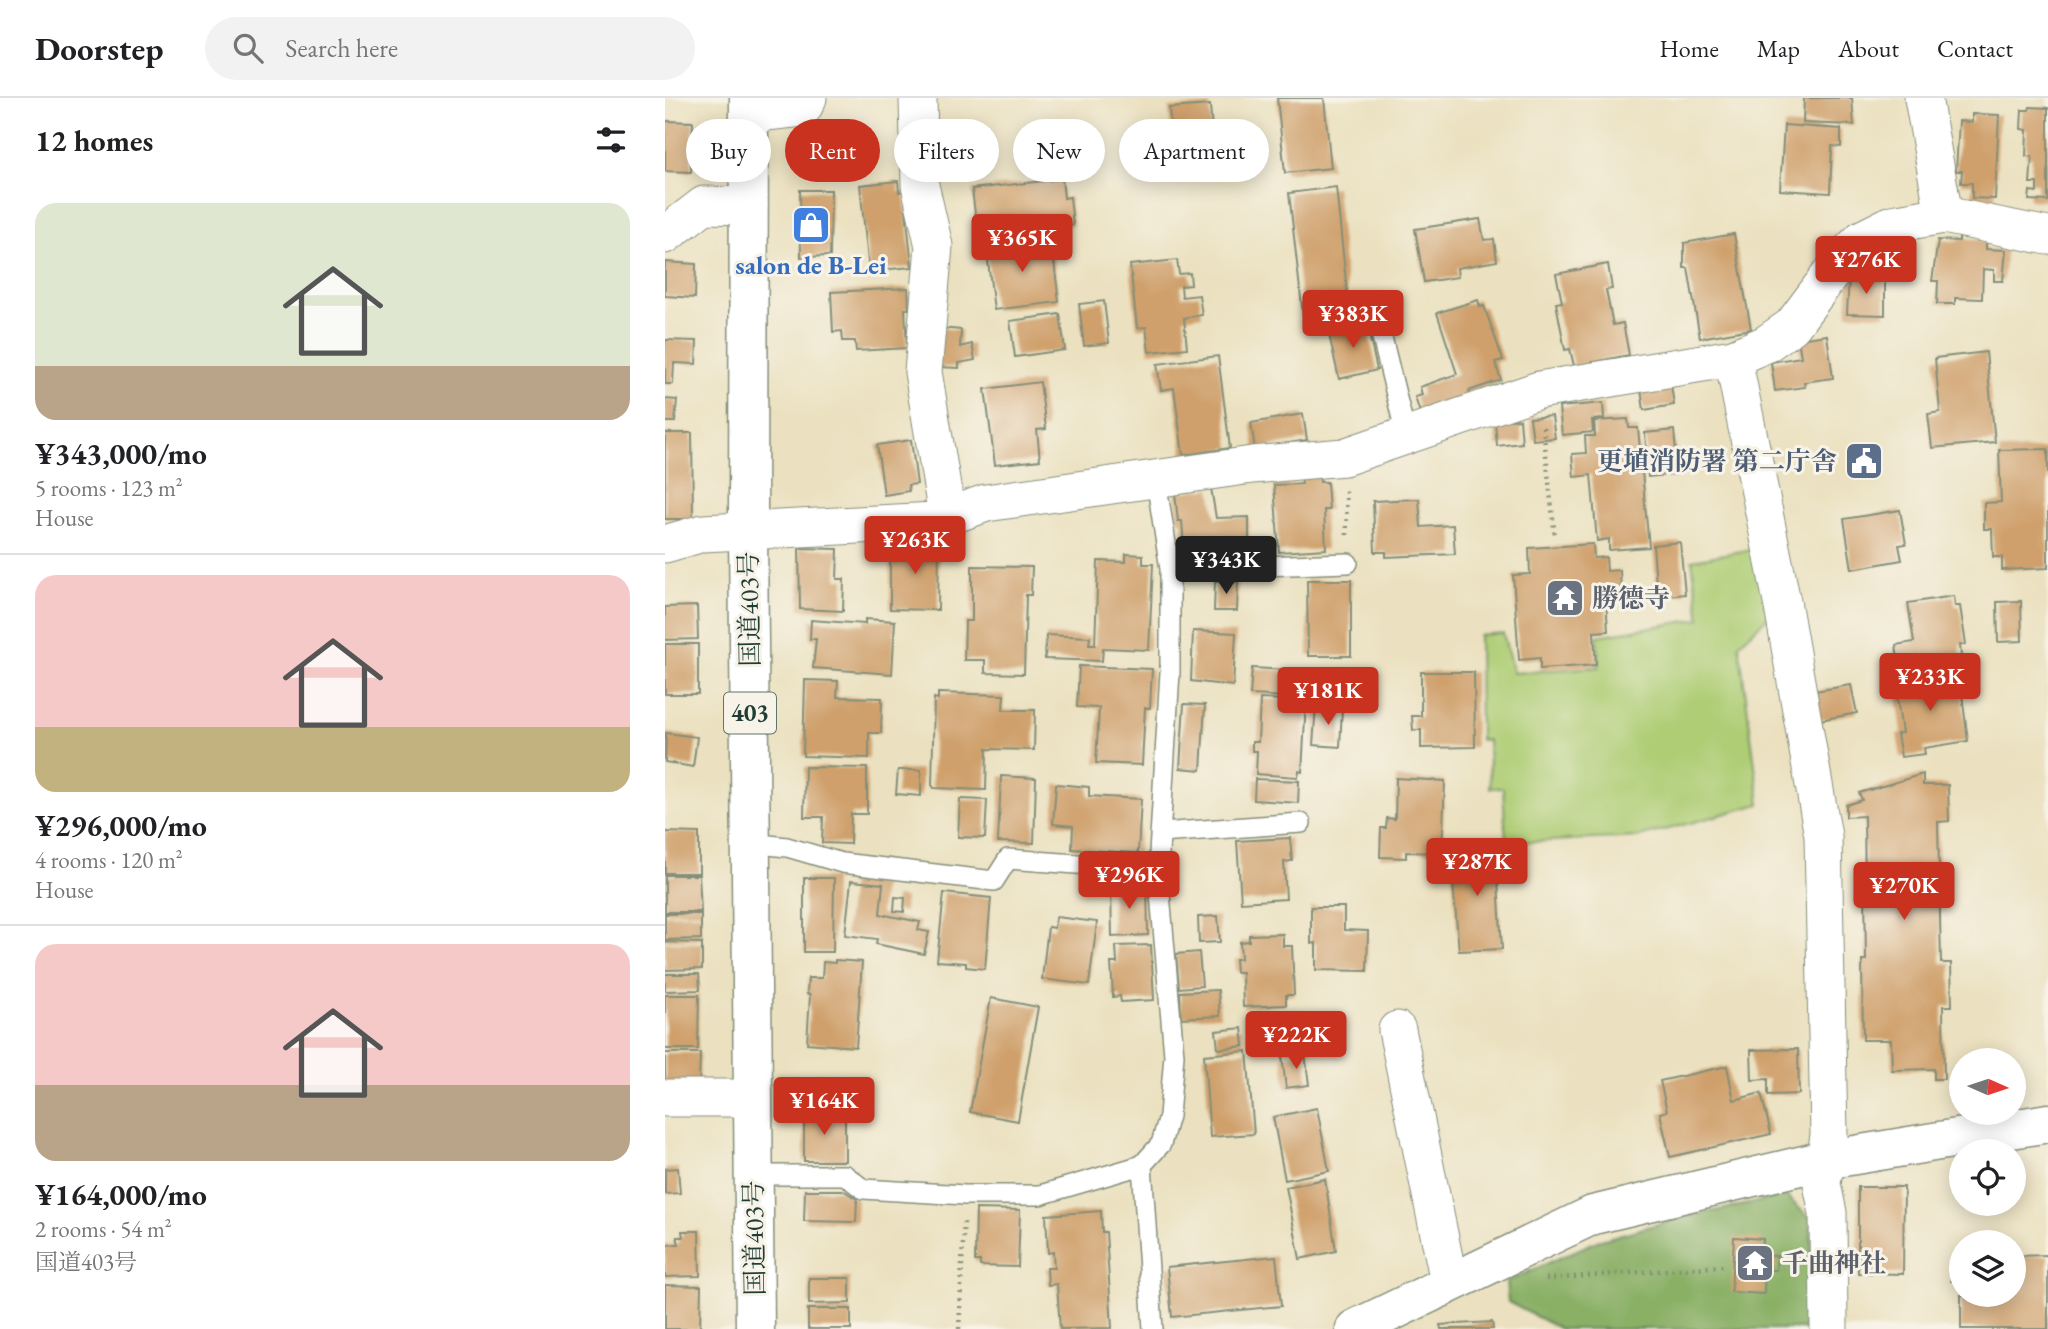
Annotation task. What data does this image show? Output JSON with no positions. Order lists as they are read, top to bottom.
{
  "streets": {
    "main road": ["国道403号", "403"]
  },
  "places": {
    "shop": ["salon de B-Lei"],
    "public building": ["更埴消防署 第二庁舎"],
    "temple": ["勝德寺", "千曲神社"]
  },
  "north": "right",
  "page": {
    "header": "Doorstep",
    "search": "Search here",
    "nav": [
      "Home",
      "Map",
      "About",
      "Contact"
    ],
    "heading": "12 homes",
    "chip": [
      "Buy",
      "Rent",
      "Filters",
      "New",
      "Apartment"
    ],
    "list": [
      {
        "name": "¥343,000/mo",
        "note": "5 rooms · 123 m² · House"
      },
      {
        "name": "¥296,000/mo",
        "note": "4 rooms · 120 m² · House"
      },
      {
        "name": "¥164,000/mo",
        "note": "2 rooms · 54 m² · 国道403号"
      }
    ],
    "price": [
      "¥365K",
      "¥276K",
      "¥383K",
      "¥263K",
      "¥343K",
      "¥233K",
      "¥181K",
      "¥287K",
      "¥296K",
      "¥270K",
      "¥222K",
      "¥164K"
    ]
  }
}
